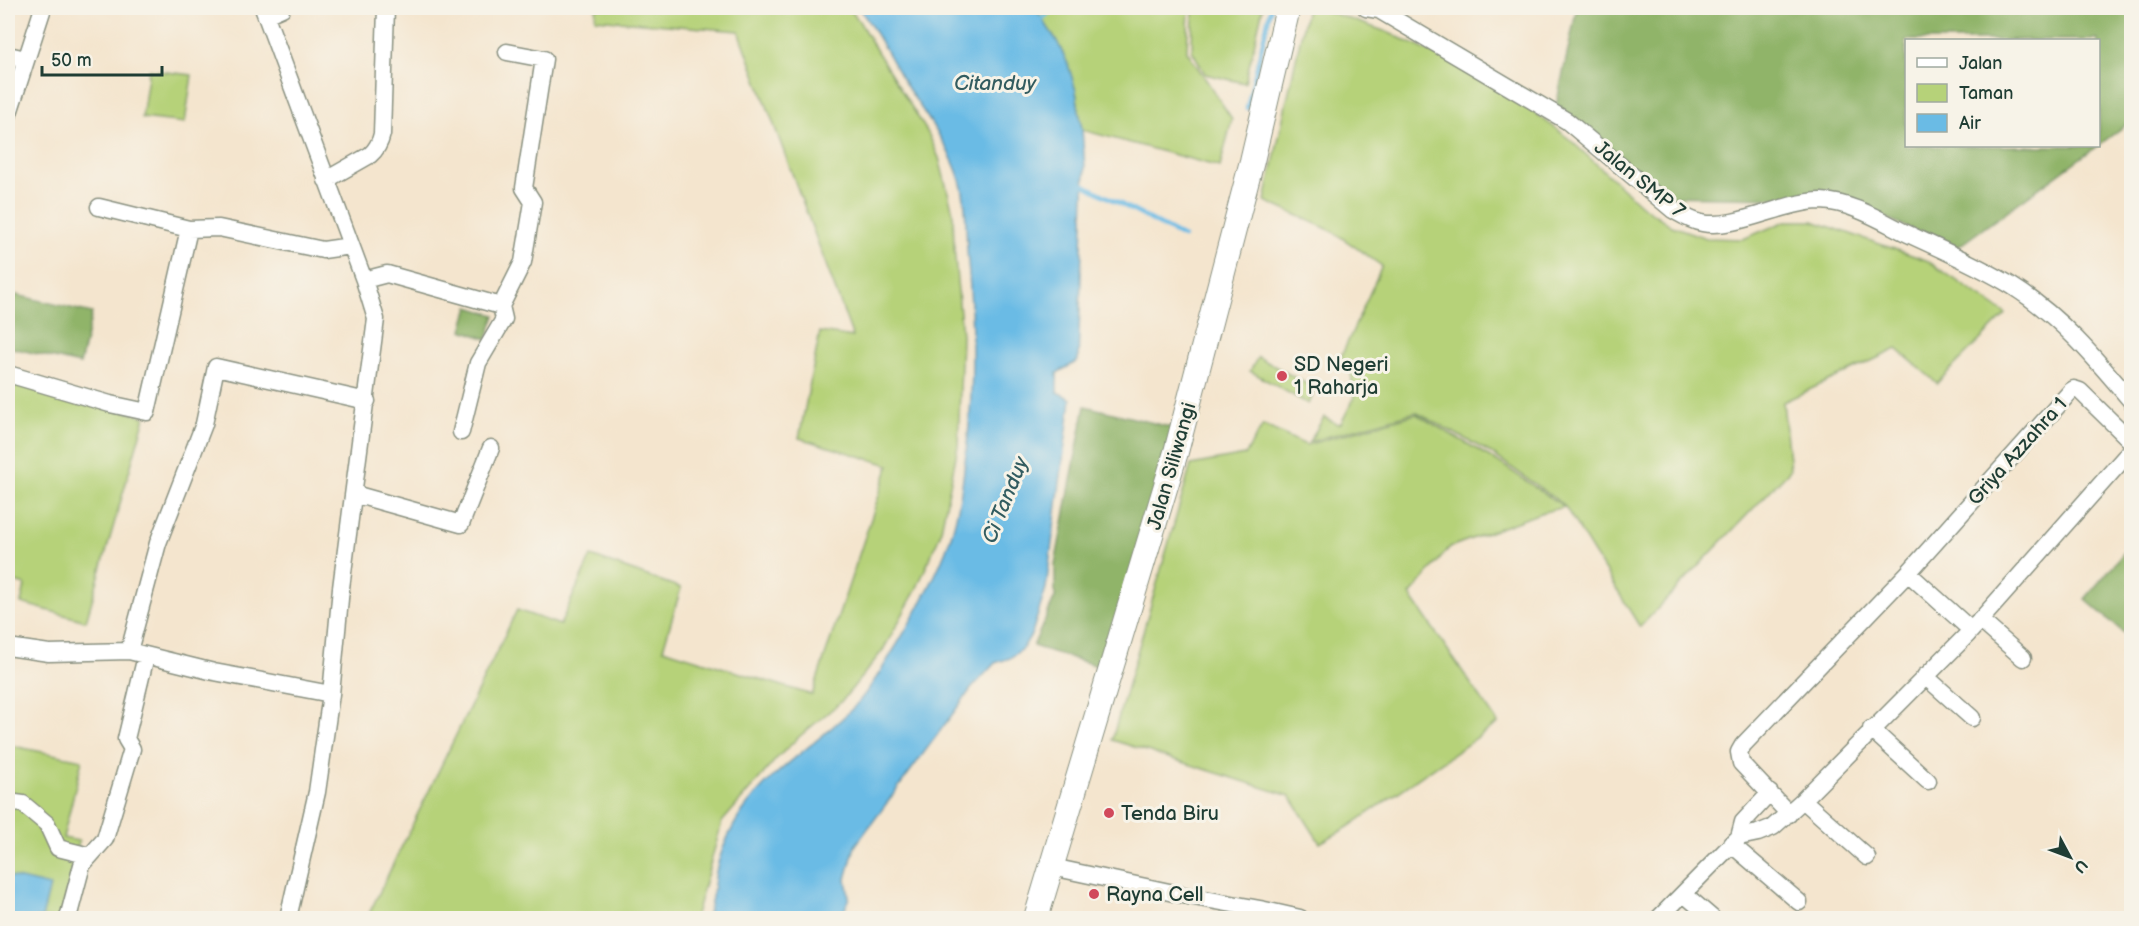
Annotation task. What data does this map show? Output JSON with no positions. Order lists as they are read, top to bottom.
{
  "streets": {
    "highway": ["Jalan Siliwangi"],
    "street": ["Jalan SMP 7", "Griya Azzahra 1"]
  },
  "water": ["Citanduy", "Ci Tanduy"],
  "places": ["SD Negeri 1 Raharja", "Tenda Biru", "Rayna Cell"],
  "legend": ["Jalan", "Taman", "Air"],
  "scale_bar": "50 m",
  "north": "bottom right"
}
